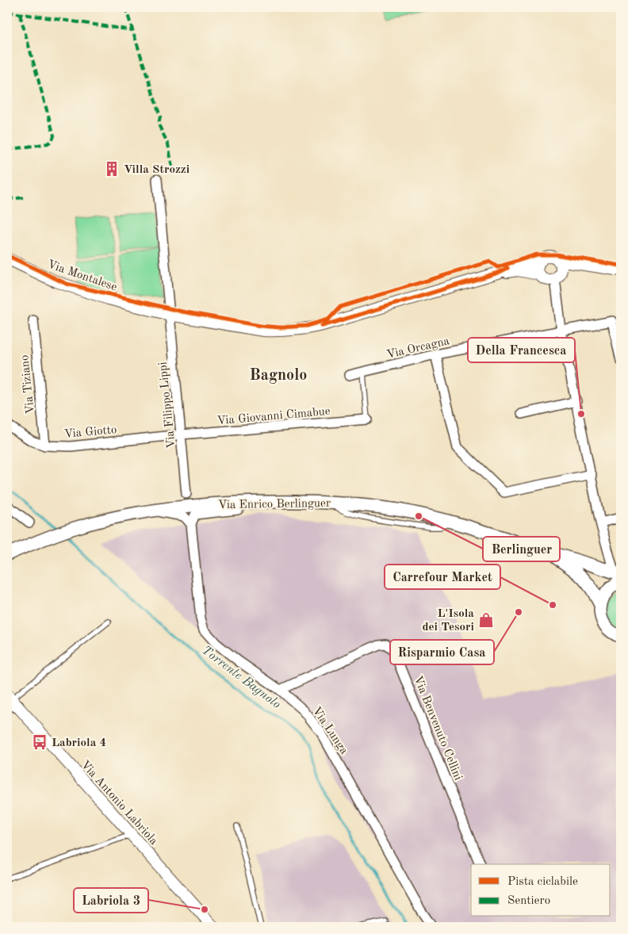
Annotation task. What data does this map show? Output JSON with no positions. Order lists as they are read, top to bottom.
{
  "streets": {
    "main road": ["Via Enrico Berlinguer"],
    "street": [
      "Via Montalese",
      "Via Orcagna",
      "Via Tiziano",
      "Via Filippo Lippi",
      "Via Giovanni Cimabue",
      "Via Giotto",
      "Via Benvenuto Cellini",
      "Via Lunga",
      "Via Antonio Labriola"
    ]
  },
  "crossings": [
    ["Via Montalese", "Via Filippo Lippi"],
    ["Via Tiziano", "Via Giotto"],
    ["Via Filippo Lippi", "Via Giovanni Cimabue"],
    ["Via Filippo Lippi", "Via Giotto"],
    ["Via Giovanni Cimabue", "Via Giotto"],
    ["Via Benvenuto Cellini", "Via Lunga"]
  ],
  "districts": ["Bagnolo"],
  "water": ["Torrente Bagnolo"],
  "places": {
    "building": ["Villa Strozzi"],
    "other": [
      "Della Francesca",
      "Berlinguer",
      "Carrefour Market",
      "Risparmio Casa",
      "Labriola 3"
    ],
    "shop": ["L'Isola dei Tesori"],
    "bus stop": ["Labriola 4"]
  },
  "legend": ["Pista ciclabile", "Sentiero"]
}
